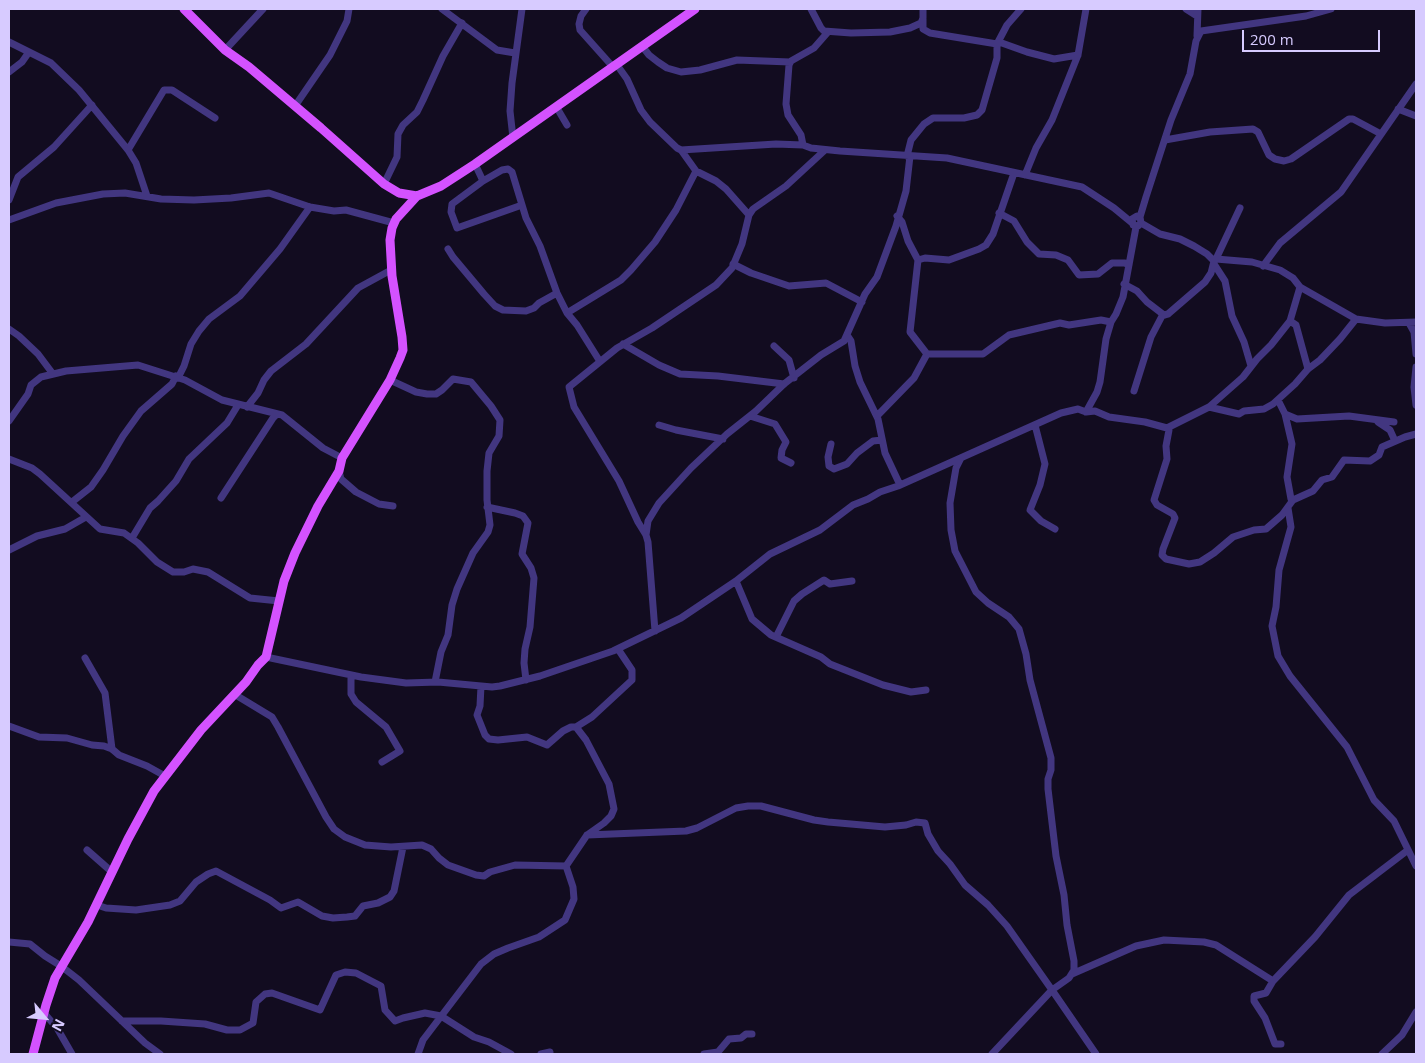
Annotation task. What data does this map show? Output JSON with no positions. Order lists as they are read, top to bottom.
{
  "scale_bar": "200 m",
  "north": "bottom right"
}
